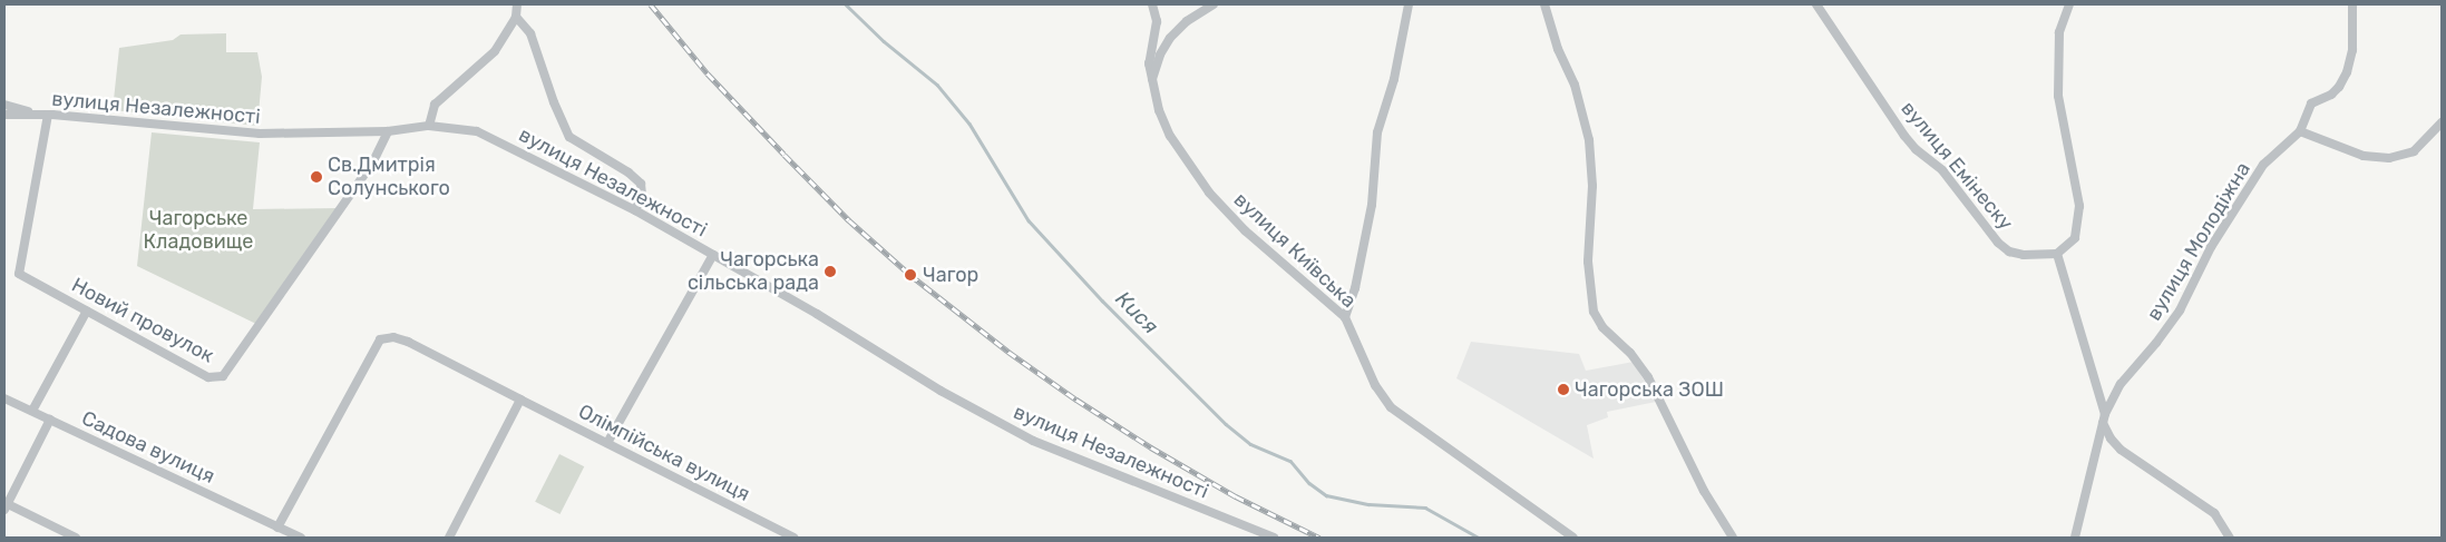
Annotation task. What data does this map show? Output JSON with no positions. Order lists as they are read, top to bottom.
{
  "streets": {
    "street": [
      "вулиця Незалежності",
      "вулиця Емінеску",
      "вулиця Молодіжна",
      "вулиця Київська",
      "Новий провулок",
      "Садова вулиця",
      "Олімпійська вулиця"
    ]
  },
  "crossings": [
    ["вулиця Незалежності", "Новий провулок"],
    ["Садова вулиця", "Олімпійська вулиця"]
  ],
  "water": ["Кися"],
  "parks": ["Чагорське Кладовище"],
  "places": [
    "Св.Дмитрія Солунського",
    "Чагорська сільська рада",
    "Чагор",
    "Чагорська ЗОШ"
  ]
}
